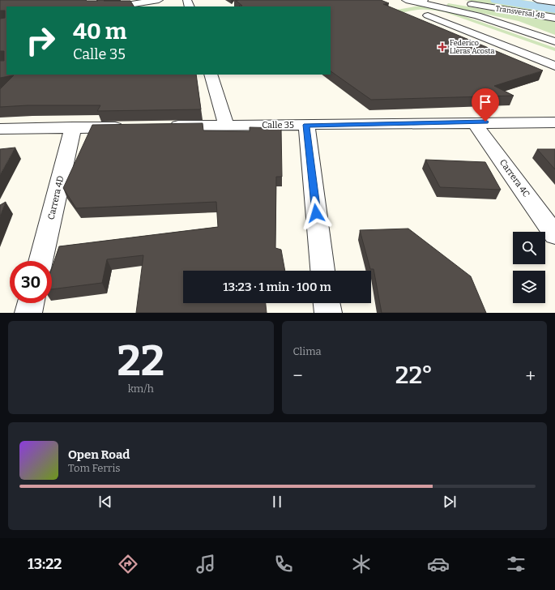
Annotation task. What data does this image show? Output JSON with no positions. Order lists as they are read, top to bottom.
{
  "streets": {
    "street": [
      "Transversal 4B",
      "Calle 35",
      "Carrera 4C",
      "Carrera 4D"
    ]
  },
  "crossings": [
    ["Calle 35", "Carrera 4C"]
  ],
  "places": {
    "health": ["Federico Lleras Acosta"]
  },
  "page": {
    "turn": ["40 m", "Calle 35"],
    "limit": "30",
    "trip": "13:23 · 1 min · 100 m",
    "tile": [
      ["22", "km/h"],
      "Clima"
    ],
    "heat": ["−", "22°", "+"],
    "song": ["Open Road", "Tom Ferris"],
    "tabs": "13:22"
  }
}
